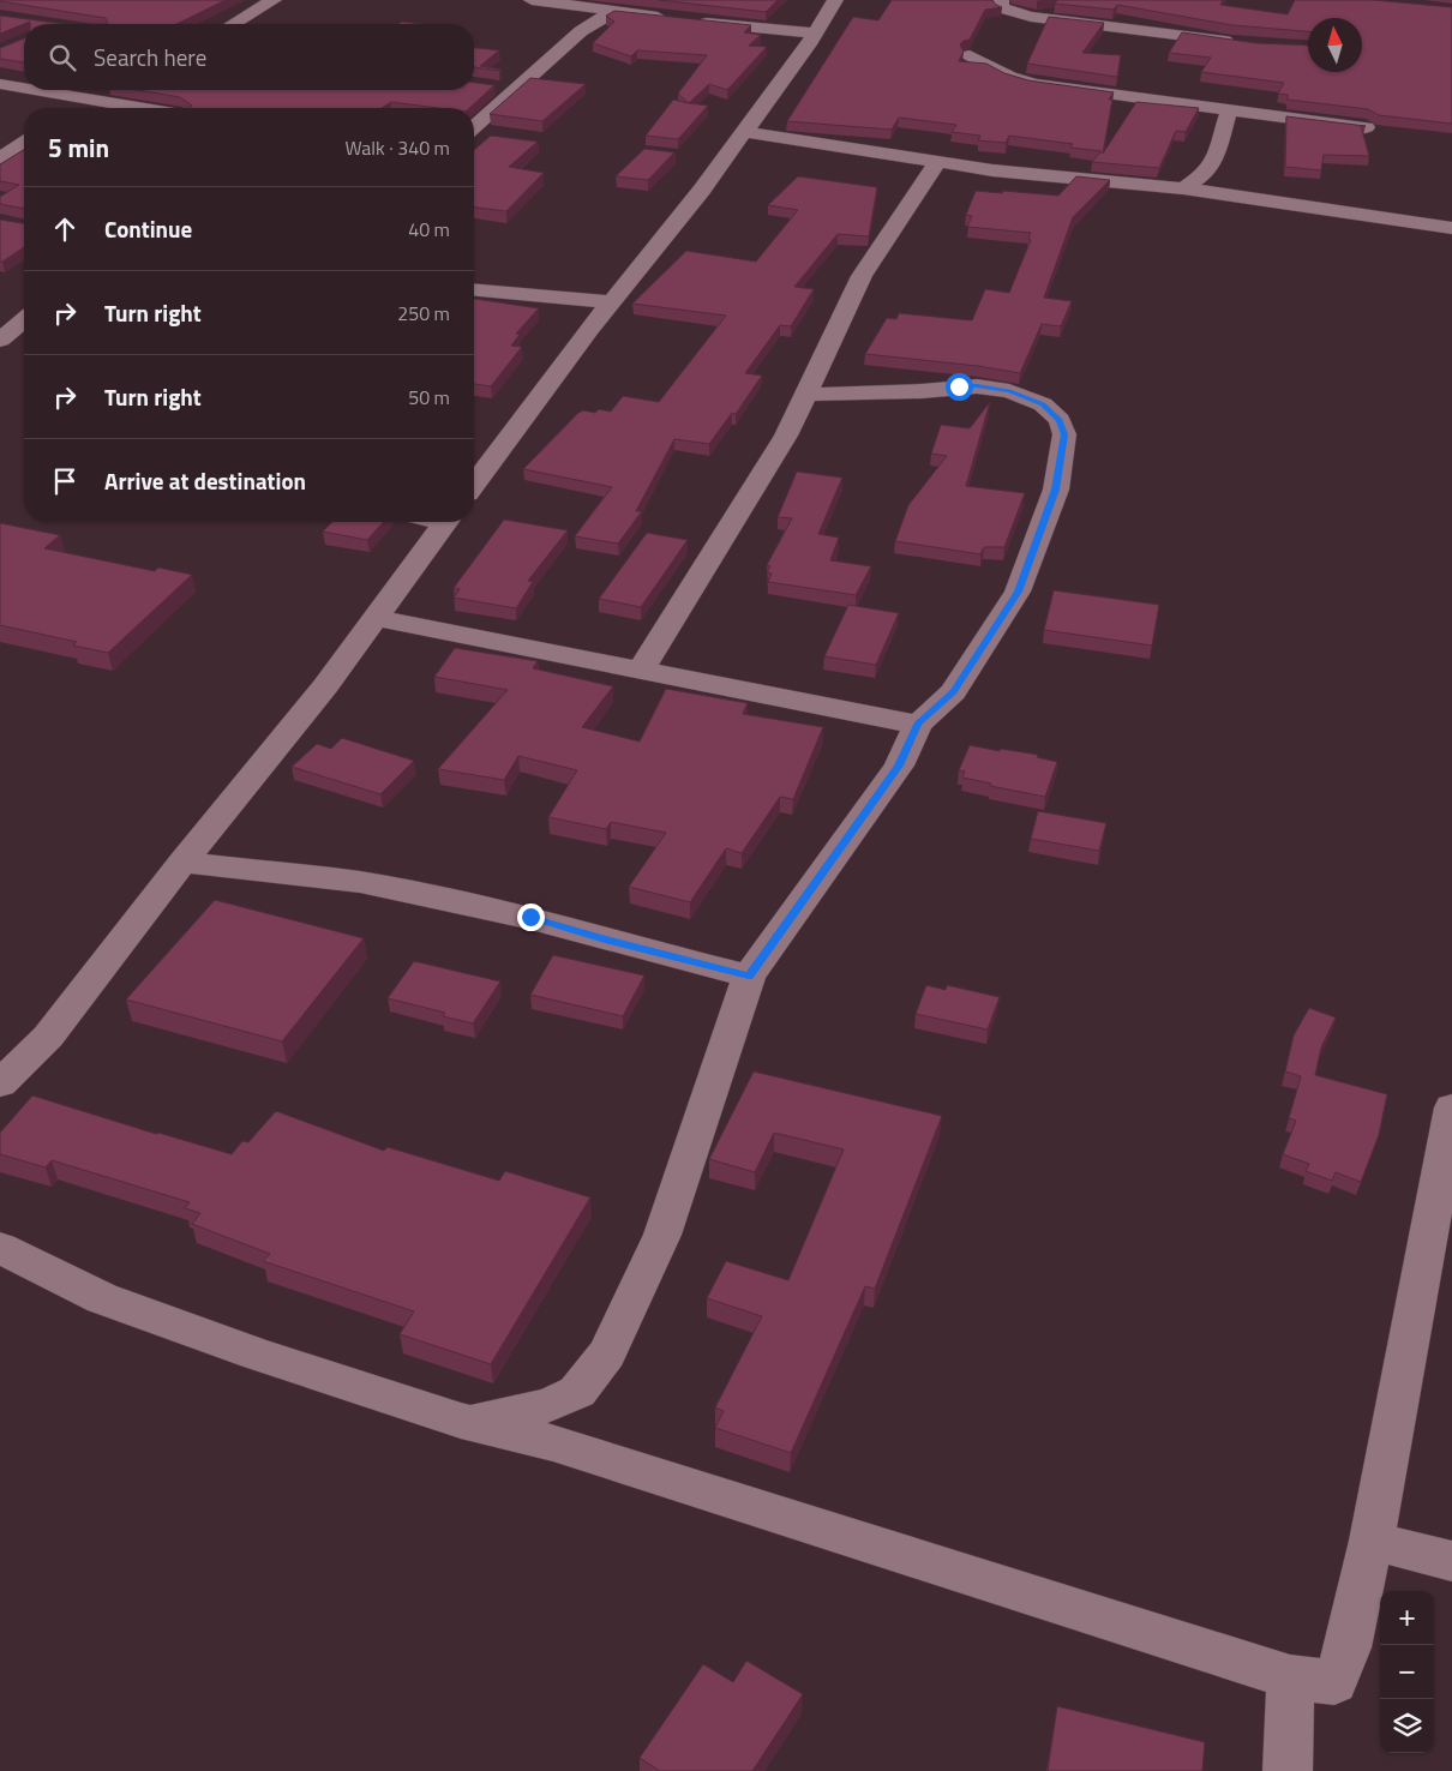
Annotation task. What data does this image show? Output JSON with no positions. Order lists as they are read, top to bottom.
{
  "north": "top",
  "page": {
    "search": "Search here",
    "heading": ["5 min", "Walk · 340 m"],
    "list": [
      ["Continue", "40 m"],
      ["Turn right", "250 m"],
      ["Turn right", "50 m"],
      "Arrive at destination"
    ],
    "map_buttons": ["+", "−"]
  }
}
